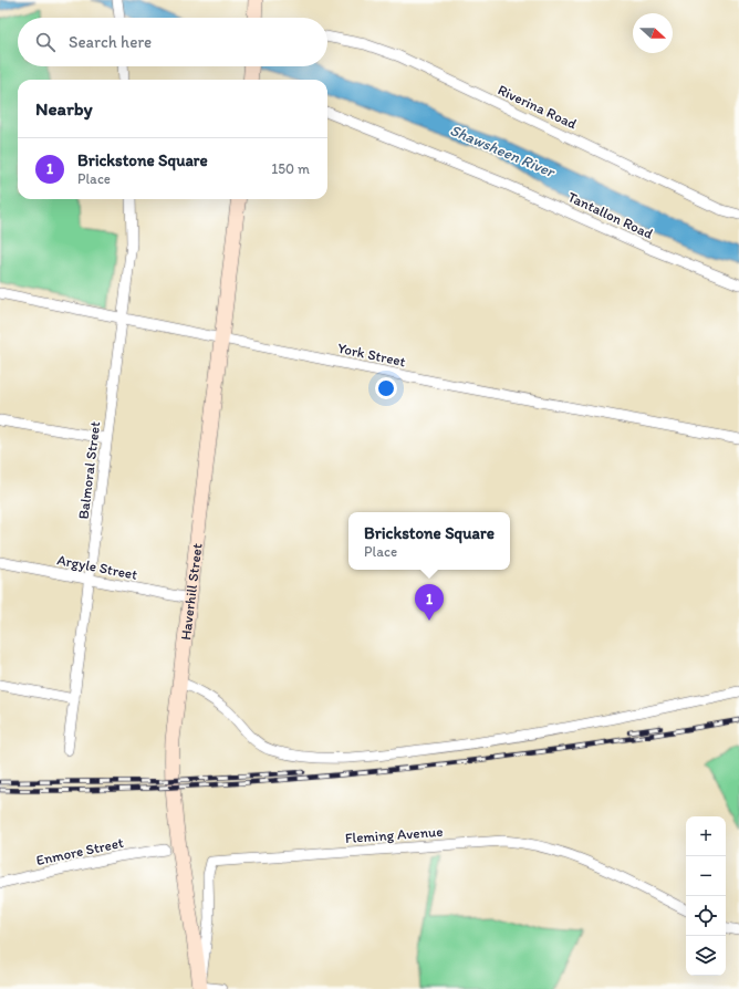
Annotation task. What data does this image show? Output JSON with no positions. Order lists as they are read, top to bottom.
{
  "streets": {
    "main road": ["Haverhill Street"],
    "street": [
      "Riverina Road",
      "Tantallon Road",
      "York Street",
      "Balmoral Street",
      "Argyle Street",
      "Fleming Avenue",
      "Enmore Street"
    ]
  },
  "crossings": [
    ["York Street", "Balmoral Street"],
    ["York Street", "Haverhill Street"],
    ["Balmoral Street", "Argyle Street"],
    ["Argyle Street", "Haverhill Street"],
    ["Haverhill Street", "Fleming Avenue"]
  ],
  "water": ["Shawsheen River"],
  "north": "right",
  "page": {
    "search": "Search here",
    "heading": "Nearby",
    "list": [
      {
        "mark": "1",
        "name": "Brickstone Square",
        "note": "Place",
        "value": "150 m"
      }
    ],
    "popup": ["Brickstone Square", "Place"],
    "pins": "1",
    "map_buttons": ["+", "−"]
  }
}
